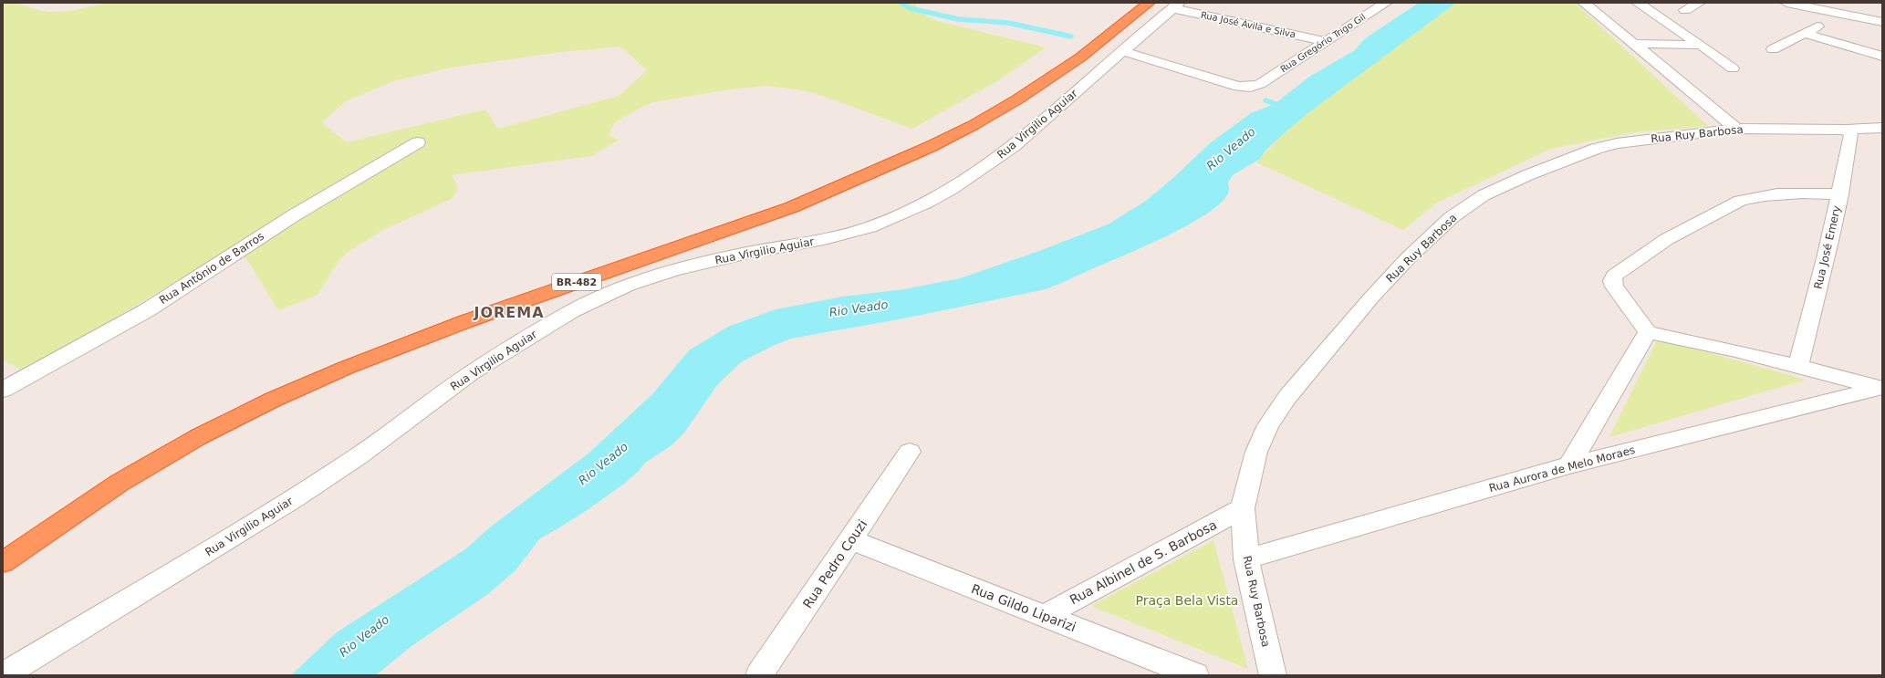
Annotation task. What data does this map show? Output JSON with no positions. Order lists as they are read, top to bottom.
{
  "streets": {
    "highway": ["BR-482"],
    "street": [
      "Rua José Ávila e Silva",
      "Rua Gregório Trigo Gil",
      "Rua Virgilio Aguiar",
      "Rua Ruy Barbosa",
      "Rua José Emery",
      "Rua Antônio de Barros",
      "Rua Aurora de Melo Moraes",
      "Rua Albinel de S. Barbosa",
      "Rua Pedro Couzi",
      "Rua Gildo Liparizi"
    ]
  },
  "crossings": [
    ["Rua José Ávila e Silva", "Rua Gregório Trigo Gil"],
    ["Rua José Ávila e Silva", "Rua Virgilio Aguiar"],
    ["Rua Gregório Trigo Gil", "Rua Virgilio Aguiar"],
    ["Rua Ruy Barbosa", "Rua José Emery"],
    ["Rua Ruy Barbosa", "Rua Aurora de Melo Moraes"],
    ["Rua Ruy Barbosa", "Rua Albinel de S. Barbosa"],
    ["Rua José Emery", "Rua Aurora de Melo Moraes"],
    ["Rua Albinel de S. Barbosa", "Rua Gildo Liparizi"],
    ["Rua Pedro Couzi", "Rua Gildo Liparizi"]
  ],
  "districts": ["JOREMA"],
  "water": ["Rio Veado"],
  "parks": ["Praça Bela Vista"]
}
